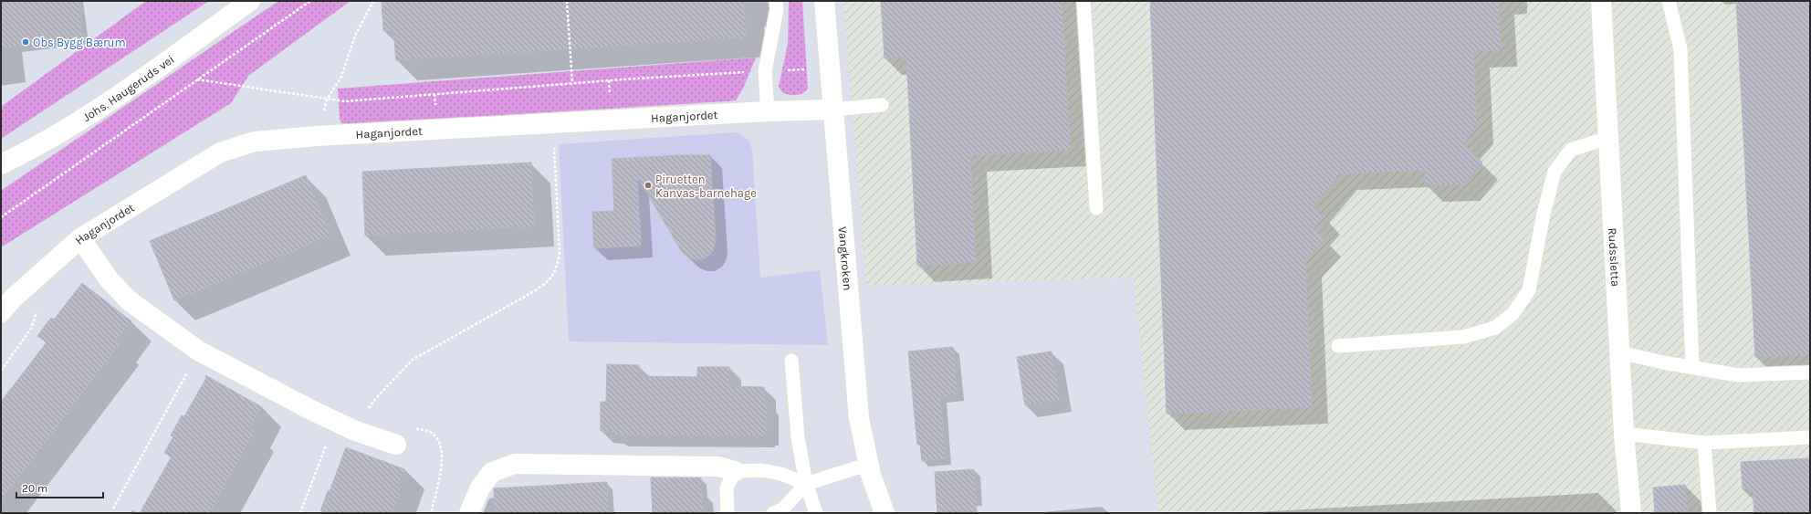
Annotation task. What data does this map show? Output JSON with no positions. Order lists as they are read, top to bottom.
{
  "streets": {
    "street": [
      "Johs. Haugeruds vei",
      "Haganjordet",
      "Rudssletta",
      "Vangkroken"
    ]
  },
  "crossings": [
    ["Haganjordet", "Vangkroken"]
  ],
  "places": ["Obs Bygg Bærum", "Piruetten Kanvas-barnehage"],
  "scale_bar": "20 m"
}
